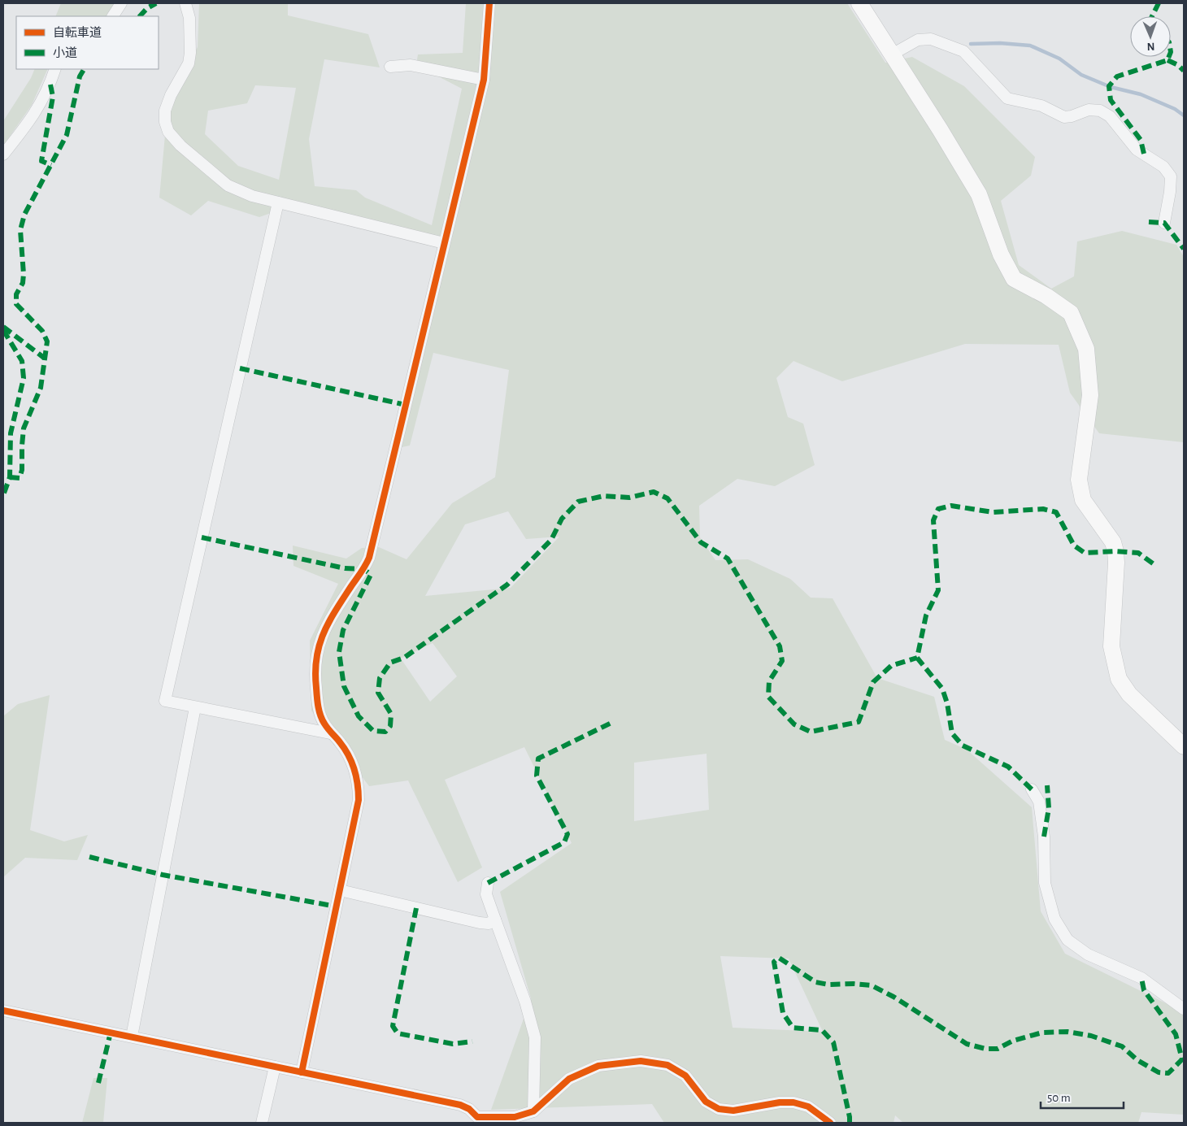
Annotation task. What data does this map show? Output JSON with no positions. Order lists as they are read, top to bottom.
{
  "legend": ["自転車道", "小道"],
  "scale_bar": "50 m",
  "north": "bottom"
}
